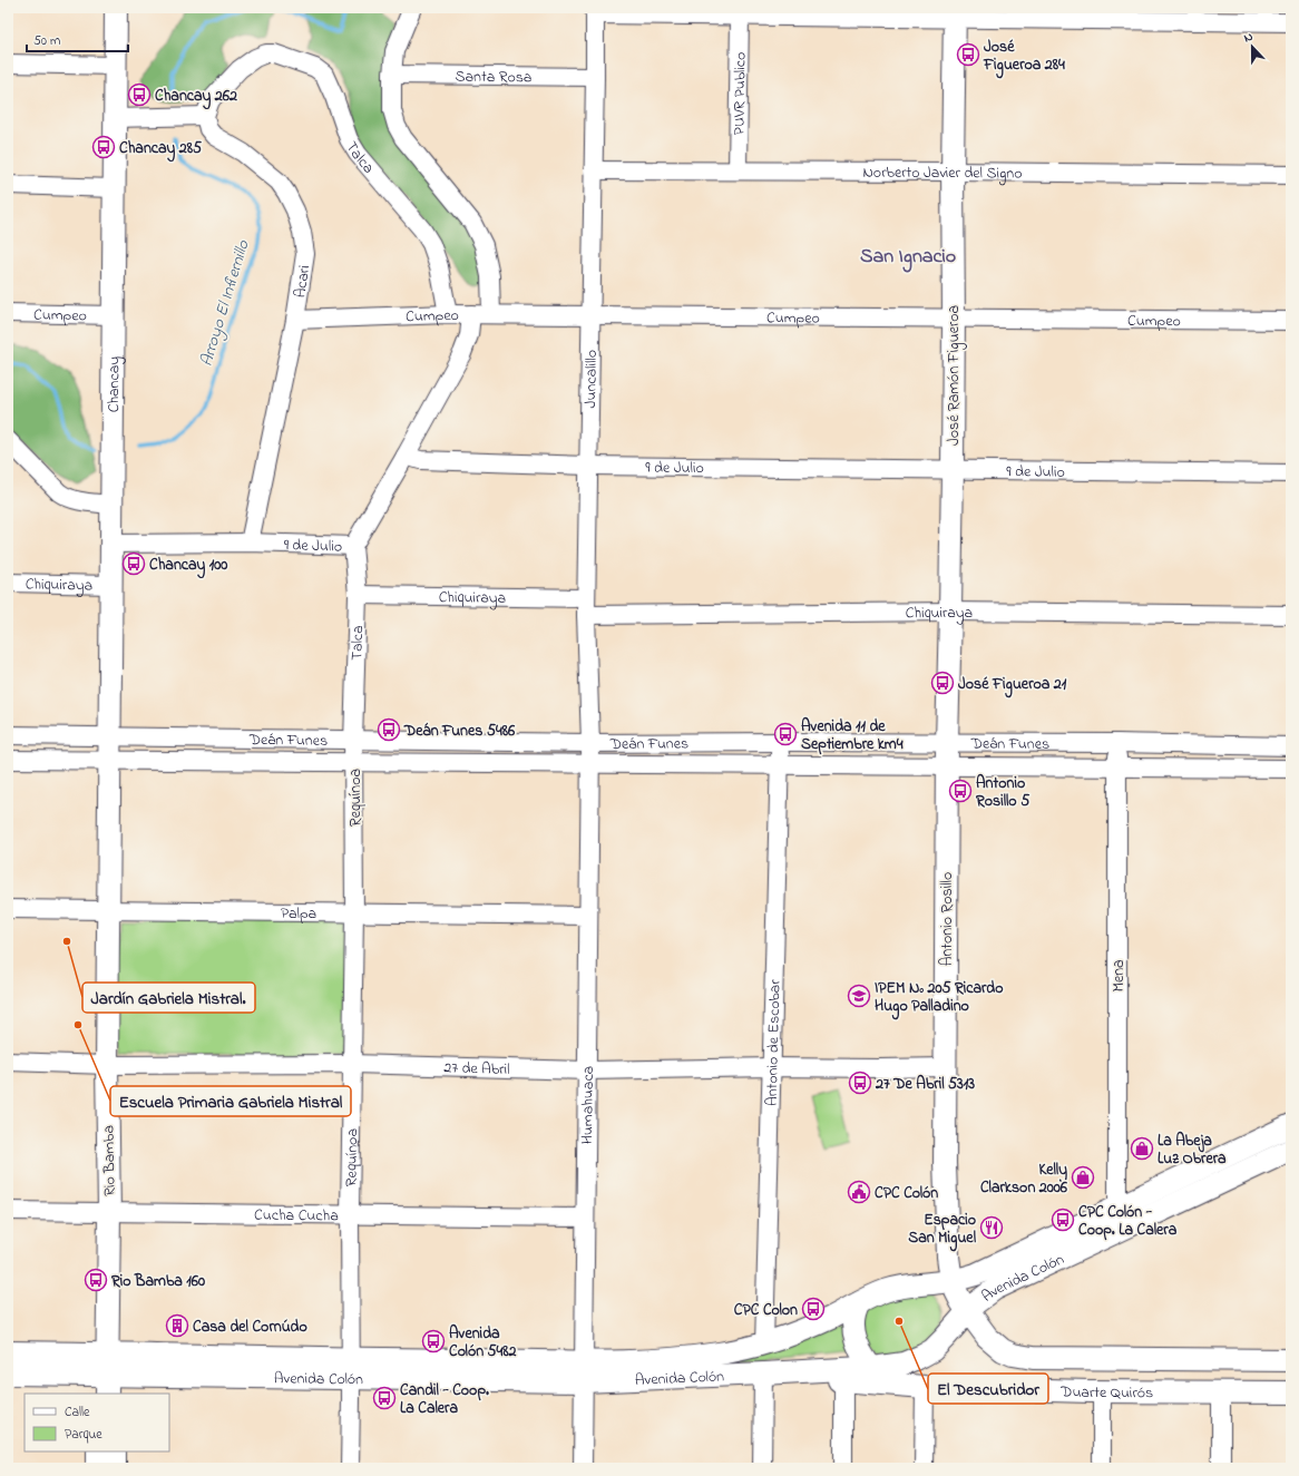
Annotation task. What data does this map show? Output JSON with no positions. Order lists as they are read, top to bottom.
{
  "streets": {
    "main road": [
      "José Ramón Figueroa",
      "Chancay",
      "Antonio Rosillo",
      "Rio Bamba",
      "Avenida Colón",
      "Duarte Quirós"
    ],
    "street": [
      "Santa Rosa",
      "PUVR Publico",
      "Talca",
      "Norberto Javier del Signo",
      "Acari",
      "Cumpeo",
      "Juncalillo",
      "9 de Julio",
      "Chiquiraya",
      "Deán Funes",
      "Requínoa",
      "Palpa",
      "Mena",
      "Antonio de Escobar",
      "27 de Abril",
      "Humahuaca",
      "Cucha Cucha"
    ]
  },
  "crossings": [
    ["Santa Rosa", "Juncalillo"],
    ["PUVR Publico", "Norberto Javier del Signo"],
    ["Talca", "Acari"],
    ["Talca", "Cumpeo"],
    ["Talca", "9 de Julio"],
    ["Talca", "Chiquiraya"],
    ["Talca", "Deán Funes"],
    ["Talca", "Requínoa"],
    ["Norberto Javier del Signo", "José Ramón Figueroa"],
    ["Norberto Javier del Signo", "Juncalillo"],
    ["Acari", "Cumpeo"],
    ["Acari", "9 de Julio"],
    ["Cumpeo", "José Ramón Figueroa"],
    ["Cumpeo", "Juncalillo"],
    ["Cumpeo", "Chancay"],
    ["José Ramón Figueroa", "9 de Julio"],
    ["José Ramón Figueroa", "Chiquiraya"],
    ["José Ramón Figueroa", "Deán Funes"],
    ["José Ramón Figueroa", "Antonio Rosillo"],
    ["Juncalillo", "9 de Julio"],
    ["Juncalillo", "Chiquiraya"],
    ["Juncalillo", "Deán Funes"],
    ["Juncalillo", "Humahuaca"],
    ["Chancay", "9 de Julio"],
    ["Chancay", "Chiquiraya"],
    ["Chancay", "Deán Funes"],
    ["Chancay", "Rio Bamba"],
    ["Deán Funes", "Requínoa"],
    ["Deán Funes", "Antonio Rosillo"],
    ["Deán Funes", "Mena"],
    ["Deán Funes", "Antonio de Escobar"],
    ["Deán Funes", "Humahuaca"],
    ["Deán Funes", "Rio Bamba"],
    ["Requínoa", "Palpa"],
    ["Requínoa", "27 de Abril"],
    ["Requínoa", "Cucha Cucha"],
    ["Requínoa", "Avenida Colón"],
    ["Palpa", "Humahuaca"],
    ["Palpa", "Rio Bamba"],
    ["Antonio Rosillo", "27 de Abril"],
    ["Antonio Rosillo", "Avenida Colón"],
    ["Antonio Rosillo", "Duarte Quirós"],
    ["Mena", "Avenida Colón"],
    ["Antonio de Escobar", "27 de Abril"],
    ["Antonio de Escobar", "Avenida Colón"],
    ["27 de Abril", "Humahuaca"],
    ["27 de Abril", "Rio Bamba"],
    ["Humahuaca", "Cucha Cucha"],
    ["Humahuaca", "Avenida Colón"],
    ["Rio Bamba", "Cucha Cucha"],
    ["Rio Bamba", "Avenida Colón"],
    ["Avenida Colón", "Duarte Quirós"]
  ],
  "districts": ["San Ignacio"],
  "water": ["Arroyo El Infiernillo"],
  "places": {
    "bus stop": [
      "José Figueroa 284",
      "Chancay 262",
      "Chancay 285",
      "Chancay 100",
      "José Figueroa 21",
      "Deán Funes 5486",
      "Avenida 11 de Septiembre km4",
      "Antonio Rosillo 5",
      "27 De Abril 5313",
      "CPC Colón - Coop. La Calera",
      "Rio Bamba 160",
      "CPC Colon",
      "Avenida Colón 5482",
      "Candil - Coop. La Calera"
    ],
    "other": ["Jardín Gabriela Mistral.", "Escuela Primaria Gabriela Mistral", "El Descubridor"],
    "school or university": ["IPEM Nº 205 Ricardo Hugo Palladino"],
    "shop": ["La Abeja Luz Obrera", "Kelly Clarkson 2006"],
    "public building": ["CPC Colón"],
    "restaurant": ["Espacio San Miguel"],
    "building": ["Casa del Cornúdo"]
  },
  "legend": ["Calle", "Parque"],
  "scale_bar": "50 m",
  "north": "top"
}
